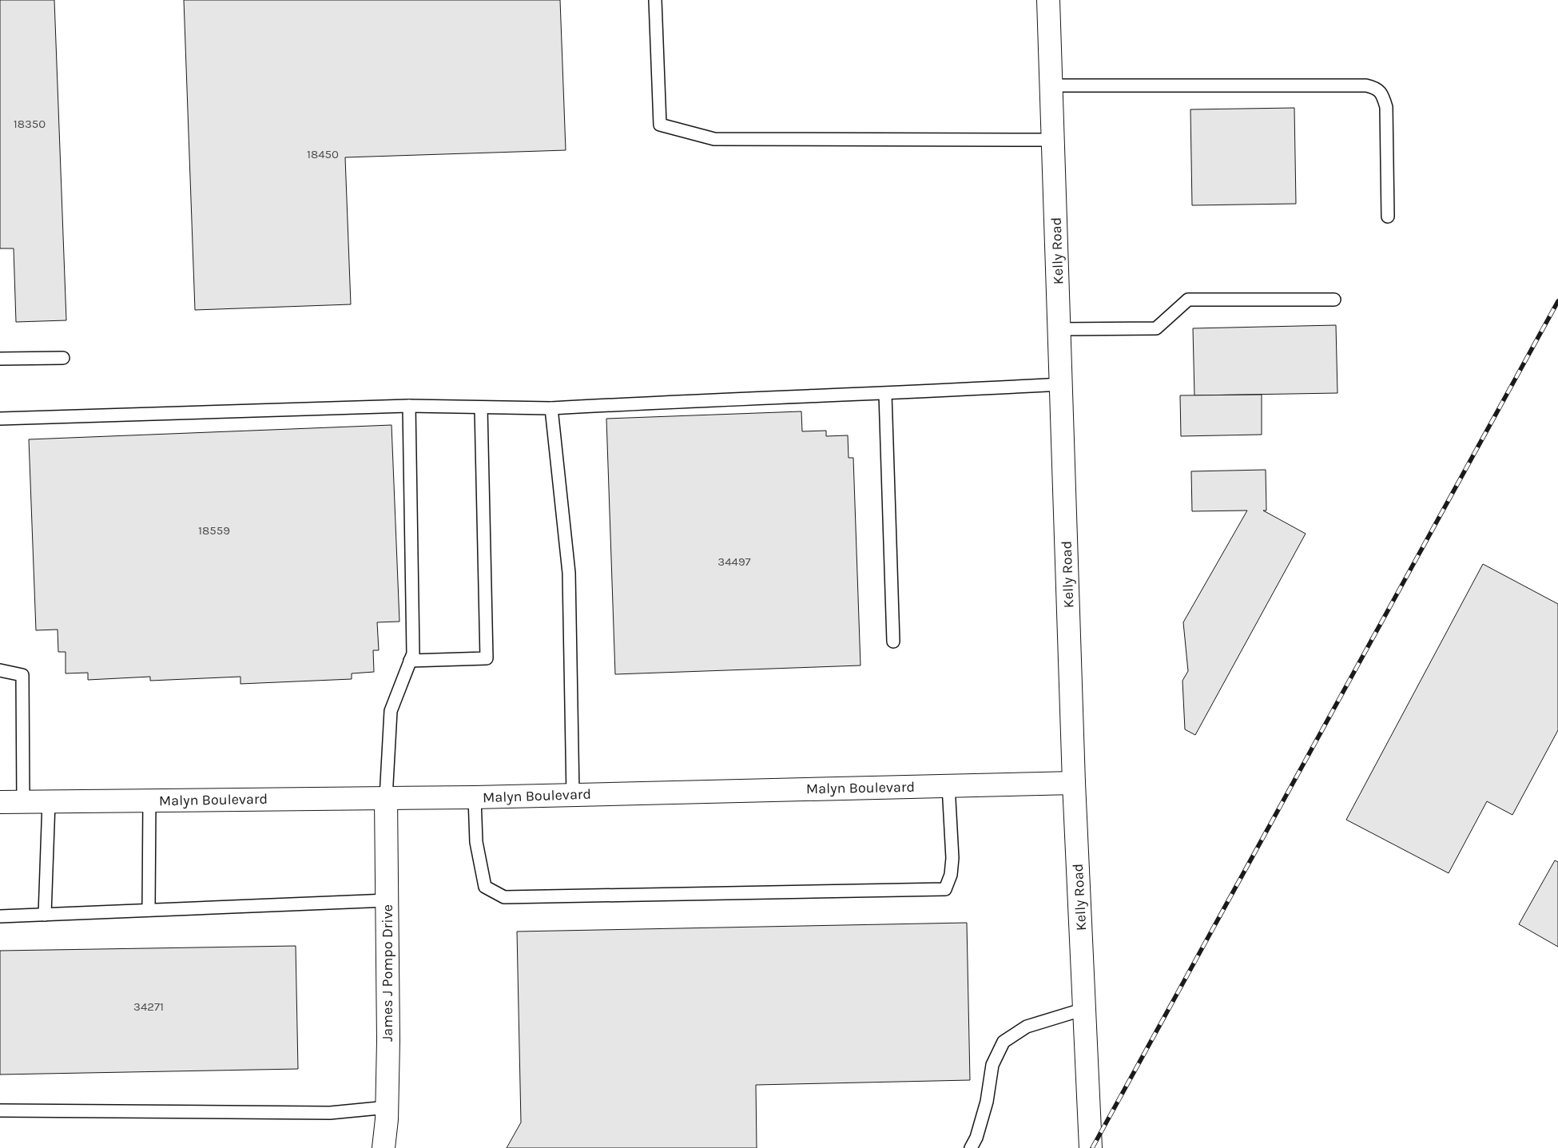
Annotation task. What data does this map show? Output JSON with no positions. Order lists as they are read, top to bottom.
{
  "streets": {
    "street": ["Kelly Road", "Malyn Boulevard", "James J Pompo Drive"]
  },
  "crossings": [
    ["Kelly Road", "Malyn Boulevard"],
    ["Malyn Boulevard", "James J Pompo Drive"]
  ],
  "house_numbers": [
    "18350",
    "18450",
    "18559",
    "34497",
    "34271"
  ]
}
